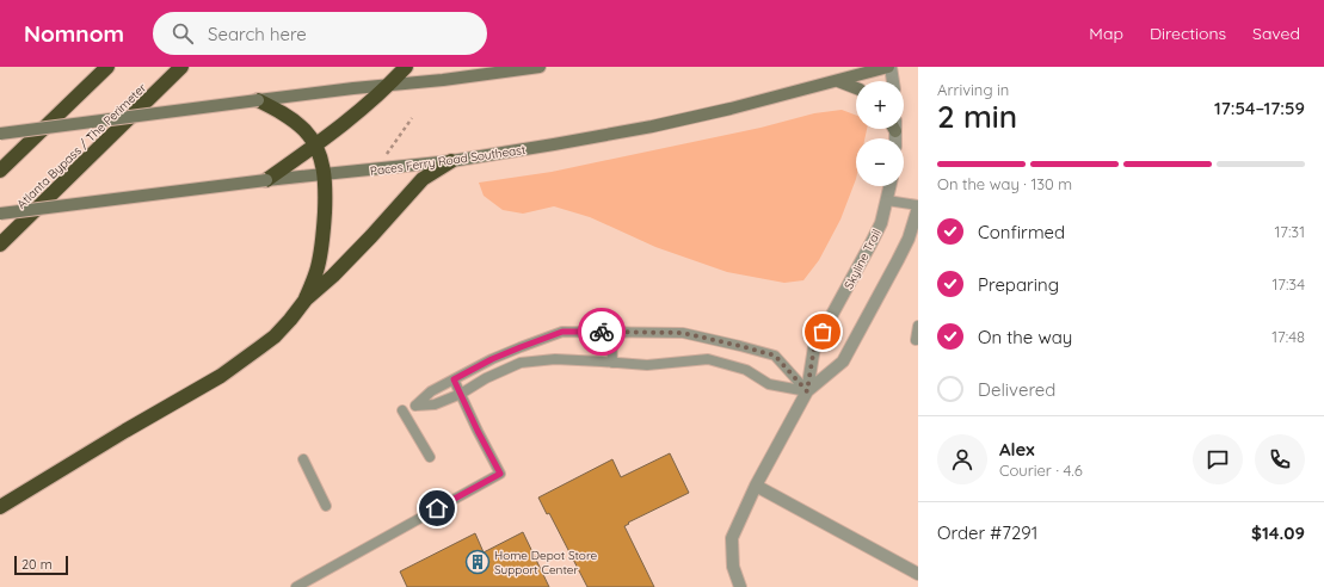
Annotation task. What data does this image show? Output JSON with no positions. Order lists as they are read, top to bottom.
{
  "streets": {
    "highway": ["Atlanta Bypass / The Perimeter"],
    "main road": ["Paces Ferry Road Southeast"],
    "street": ["Skyline Trail"]
  },
  "places": {
    "building": ["Home Depot Store Support Center"]
  },
  "scale_bar": "20 m",
  "page": {
    "header": "Nomnom",
    "search": "Search here",
    "nav": ["Map", "Directions", "Saved"],
    "heading": ["2 min", "Arriving in", "17:54–17:59"],
    "panel": [
      "Alex",
      "Courier · 4.6",
      "Order #7291",
      "$14.09"
    ],
    "map_buttons": ["+", "−"],
    "bar": "On the way · 130 m",
    "list": [
      ["Confirmed", "17:31"],
      ["Preparing", "17:34"],
      ["On the way", "17:48"],
      "Delivered"
    ],
    "scale": "20 m"
  }
}
